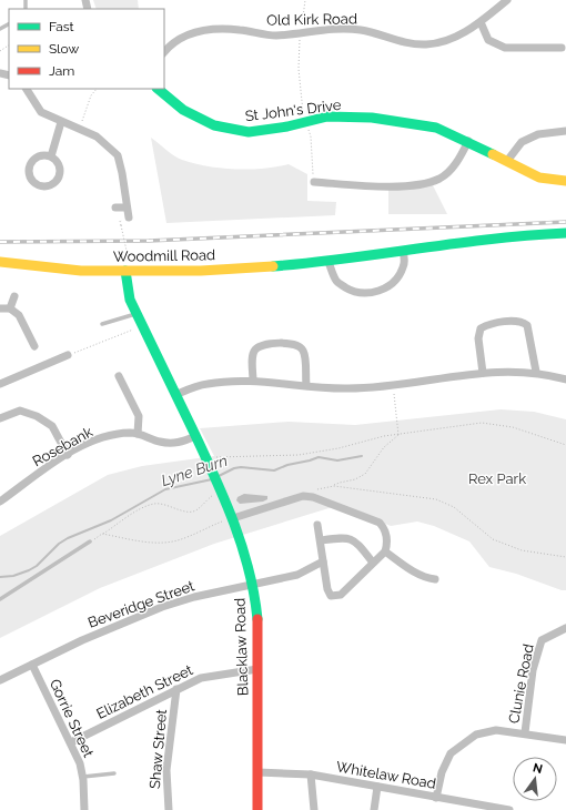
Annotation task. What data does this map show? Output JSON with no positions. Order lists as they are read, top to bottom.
{
  "streets": {
    "street": [
      "Old Kirk Road",
      "St John's Drive",
      "Woodmill Road",
      "Rosebank",
      "Beveridge Street",
      "Blacklaw Road",
      "Clunie Road",
      "Elizabeth Street",
      "Gorrie Street",
      "Shaw Street",
      "Whitelaw Road"
    ]
  },
  "crossings": [
    ["Woodmill Road", "Blacklaw Road"],
    ["Rosebank", "Blacklaw Road"],
    ["Beveridge Street", "Blacklaw Road"],
    ["Beveridge Street", "Gorrie Street"],
    ["Blacklaw Road", "Elizabeth Street"],
    ["Blacklaw Road", "Whitelaw Road"],
    ["Elizabeth Street", "Gorrie Street"],
    ["Elizabeth Street", "Shaw Street"]
  ],
  "water": ["Lyne Burn"],
  "parks": ["Rex Park"],
  "legend": ["Fast", "Slow", "Jam"],
  "north": "top"
}
